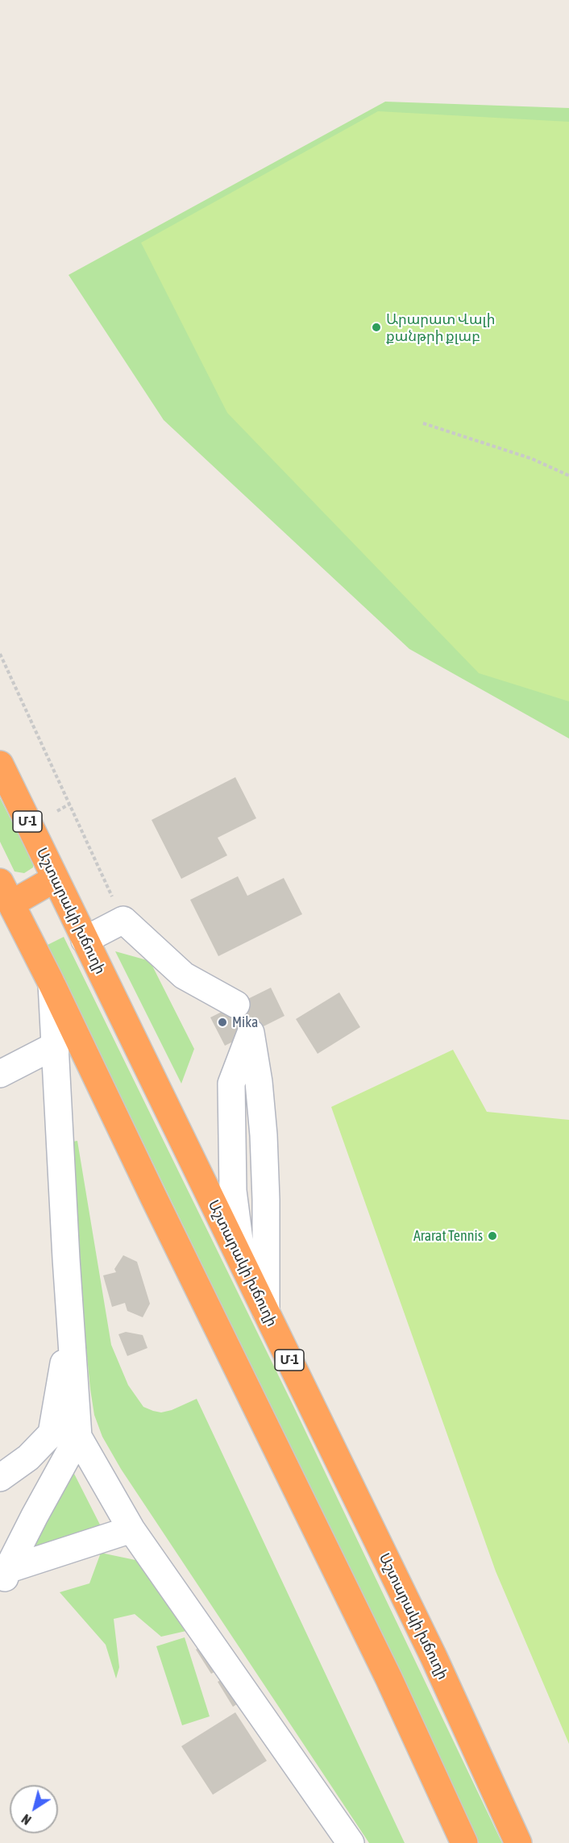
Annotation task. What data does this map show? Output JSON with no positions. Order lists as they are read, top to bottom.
{
  "streets": {
    "highway": ["Մ-1", "Աշտարակի խճուղի"]
  },
  "places": ["Արարատ Վալի քանթրի քլաբ", "Mika", "Ararat Tennis"],
  "north": "bottom left"
}
